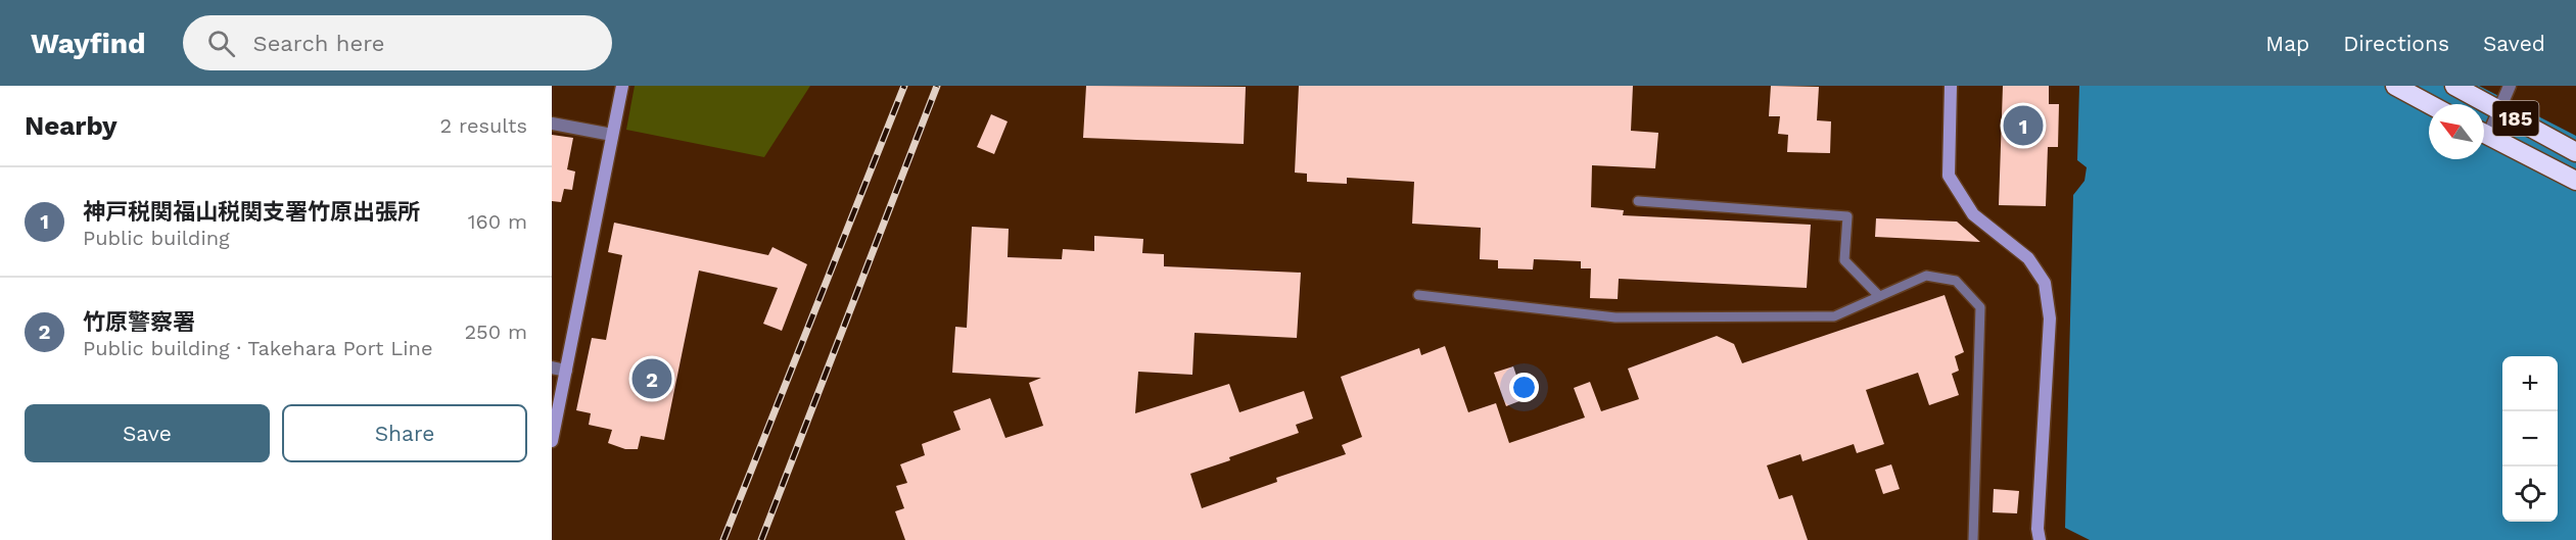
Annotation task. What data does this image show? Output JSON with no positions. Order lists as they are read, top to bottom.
{
  "streets": {
    "highway": ["185"]
  },
  "north": "top left",
  "page": {
    "header": "Wayfind",
    "search": "Search here",
    "nav": ["Map", "Directions", "Saved"],
    "heading": ["Nearby", "2 results"],
    "pins": ["1", "2"],
    "list": [
      {
        "mark": "1",
        "name": "神戸税関福山税関支署竹原出張所",
        "note": "Public building",
        "value": "160 m"
      },
      {
        "mark": "2",
        "name": "竹原警察署",
        "note": "Public building · Takehara Port Line",
        "value": "250 m"
      }
    ],
    "map_buttons": ["+", "−"],
    "buttons": ["Save", "Share"]
  }
}
